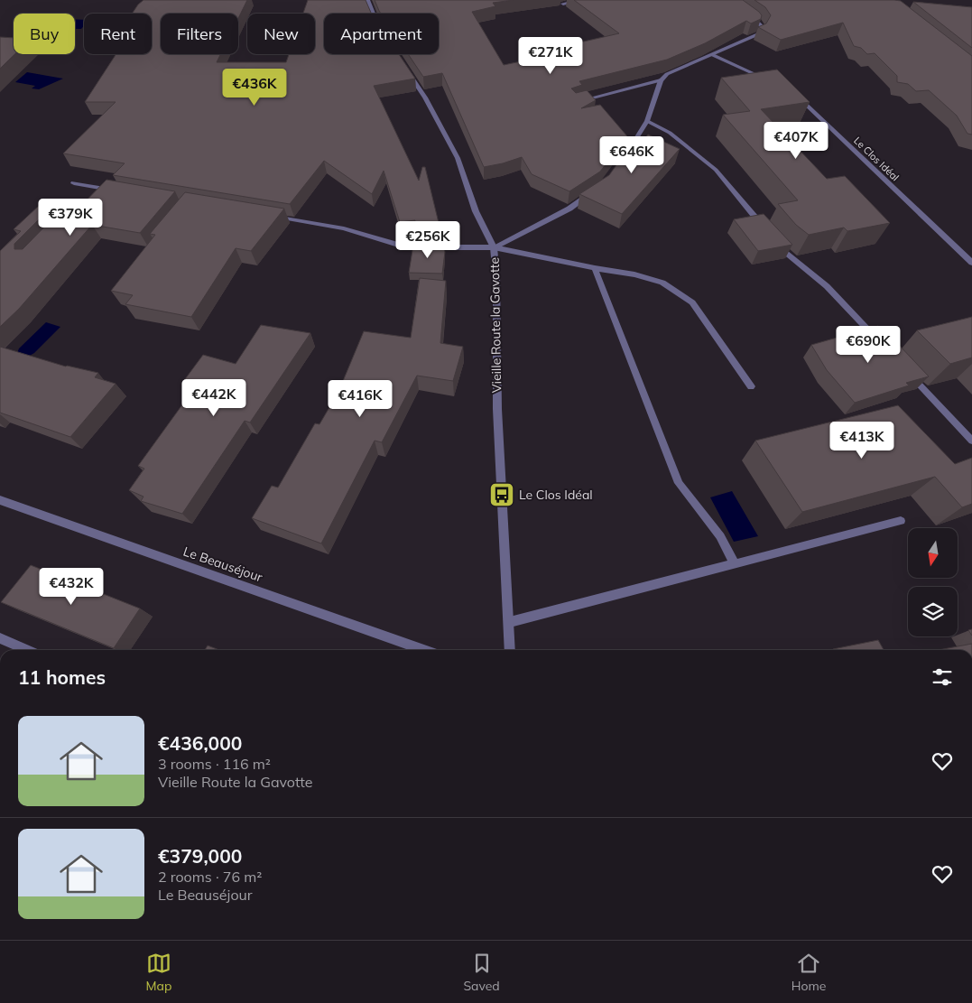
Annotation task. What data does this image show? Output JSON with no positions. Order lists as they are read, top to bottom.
{
  "streets": {
    "street": ["Le Clos Idéal", "Vieille Route la Gavotte", "Le Beauséjour"]
  },
  "places": {
    "bus stop": ["Le Clos Idéal"]
  },
  "north": "bottom",
  "page": {
    "chip": [
      "Buy",
      "Rent",
      "Filters",
      "New",
      "Apartment"
    ],
    "price": [
      "€271K",
      "€436K",
      "€407K",
      "€646K",
      "€379K",
      "€256K",
      "€690K",
      "€442K",
      "€416K",
      "€413K",
      "€432K"
    ],
    "heading": "11 homes",
    "list": [
      {
        "name": "€436,000",
        "note": "3 rooms · 116 m² · Vieille Route la Gavotte"
      },
      {
        "name": "€379,000",
        "note": "2 rooms · 76 m² · Le Beauséjour"
      }
    ],
    "tabs": ["Map", "Saved", "Home"]
  }
}
